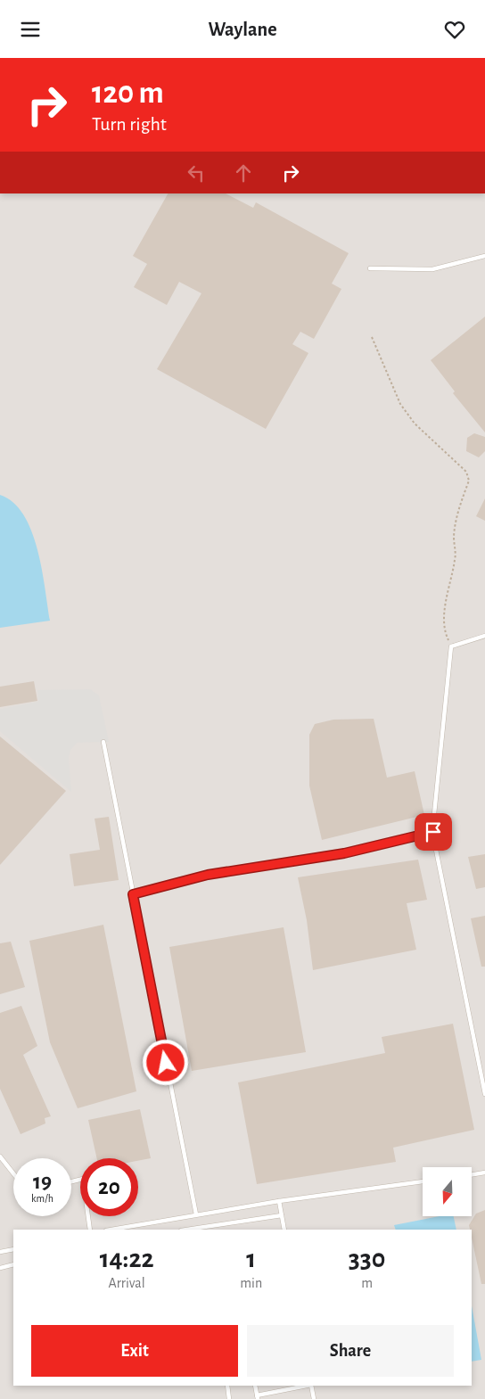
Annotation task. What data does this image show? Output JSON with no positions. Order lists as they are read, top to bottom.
{
  "north": "bottom",
  "page": {
    "header": "Waylane",
    "turn": ["120 m", "Turn right"],
    "speed": "19 km/h",
    "limit": "20",
    "eta": [
      "14:22",
      "Arrival",
      "1",
      "min",
      "330",
      "m"
    ],
    "buttons": ["Exit", "Share"]
  }
}
